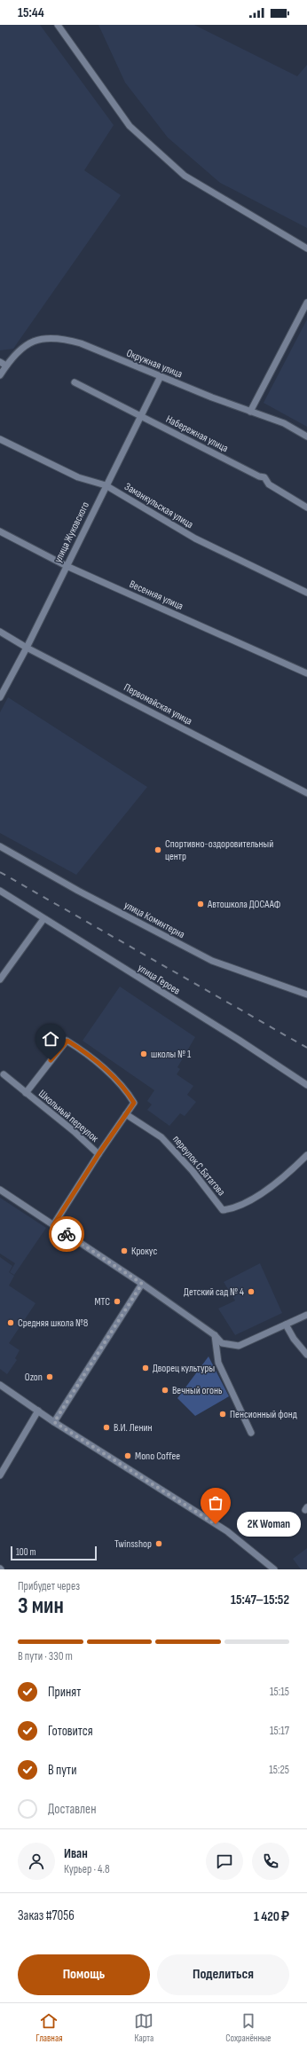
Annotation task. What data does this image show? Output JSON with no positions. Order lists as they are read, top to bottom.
{
  "streets": {
    "street": [
      "Окружная улица",
      "Набережная улица",
      "Заманкульская улица",
      "улица Жуковского",
      "Весенняя улица",
      "Первомайская улица",
      "улица Коминтерна",
      "улица Героев",
      "Школьный переулок",
      "переулок С.Батагова"
    ]
  },
  "crossings": [
    ["Окружная улица", "улица Жуковского"],
    ["Набережная улица", "улица Жуковского"],
    ["Заманкульская улица", "улица Жуковского"],
    ["улица Жуковского", "Весенняя улица"],
    ["улица Жуковского", "Первомайская улица"],
    ["Школьный переулок", "переулок С.Батагова"]
  ],
  "places": [
    "Спортивно-оздоровительный центр",
    "Автошкола ДОСААФ",
    "школы № 1",
    "Крокус",
    "Детский сад № 4",
    "МТС",
    "Средняя школа №8",
    "Дворец культуры",
    "Ozon",
    "Вечный огонь",
    "Пенсионный фонд",
    "В.И. Ленин",
    "Mono Coffee",
    "2K Woman",
    "Twinsshop"
  ],
  "scale_bar": "100 m",
  "page": {
    "status": "15:44",
    "bubble": "2K Woman",
    "scale": "100 m",
    "heading": ["3 мин", "Прибудет через", "15:47–15:52"],
    "panel": [
      "Иван",
      "Курьер · 4.8",
      "Заказ #7056",
      "1 420 ₽"
    ],
    "bar": "В пути · 330 m",
    "list": [
      ["Принят", "15:15"],
      ["Готовится", "15:17"],
      ["В пути", "15:25"],
      "Доставлен"
    ],
    "buttons": ["Помощь", "Поделиться"],
    "tabs": ["Главная", "Карта", "Сохранённые"]
  }
}
